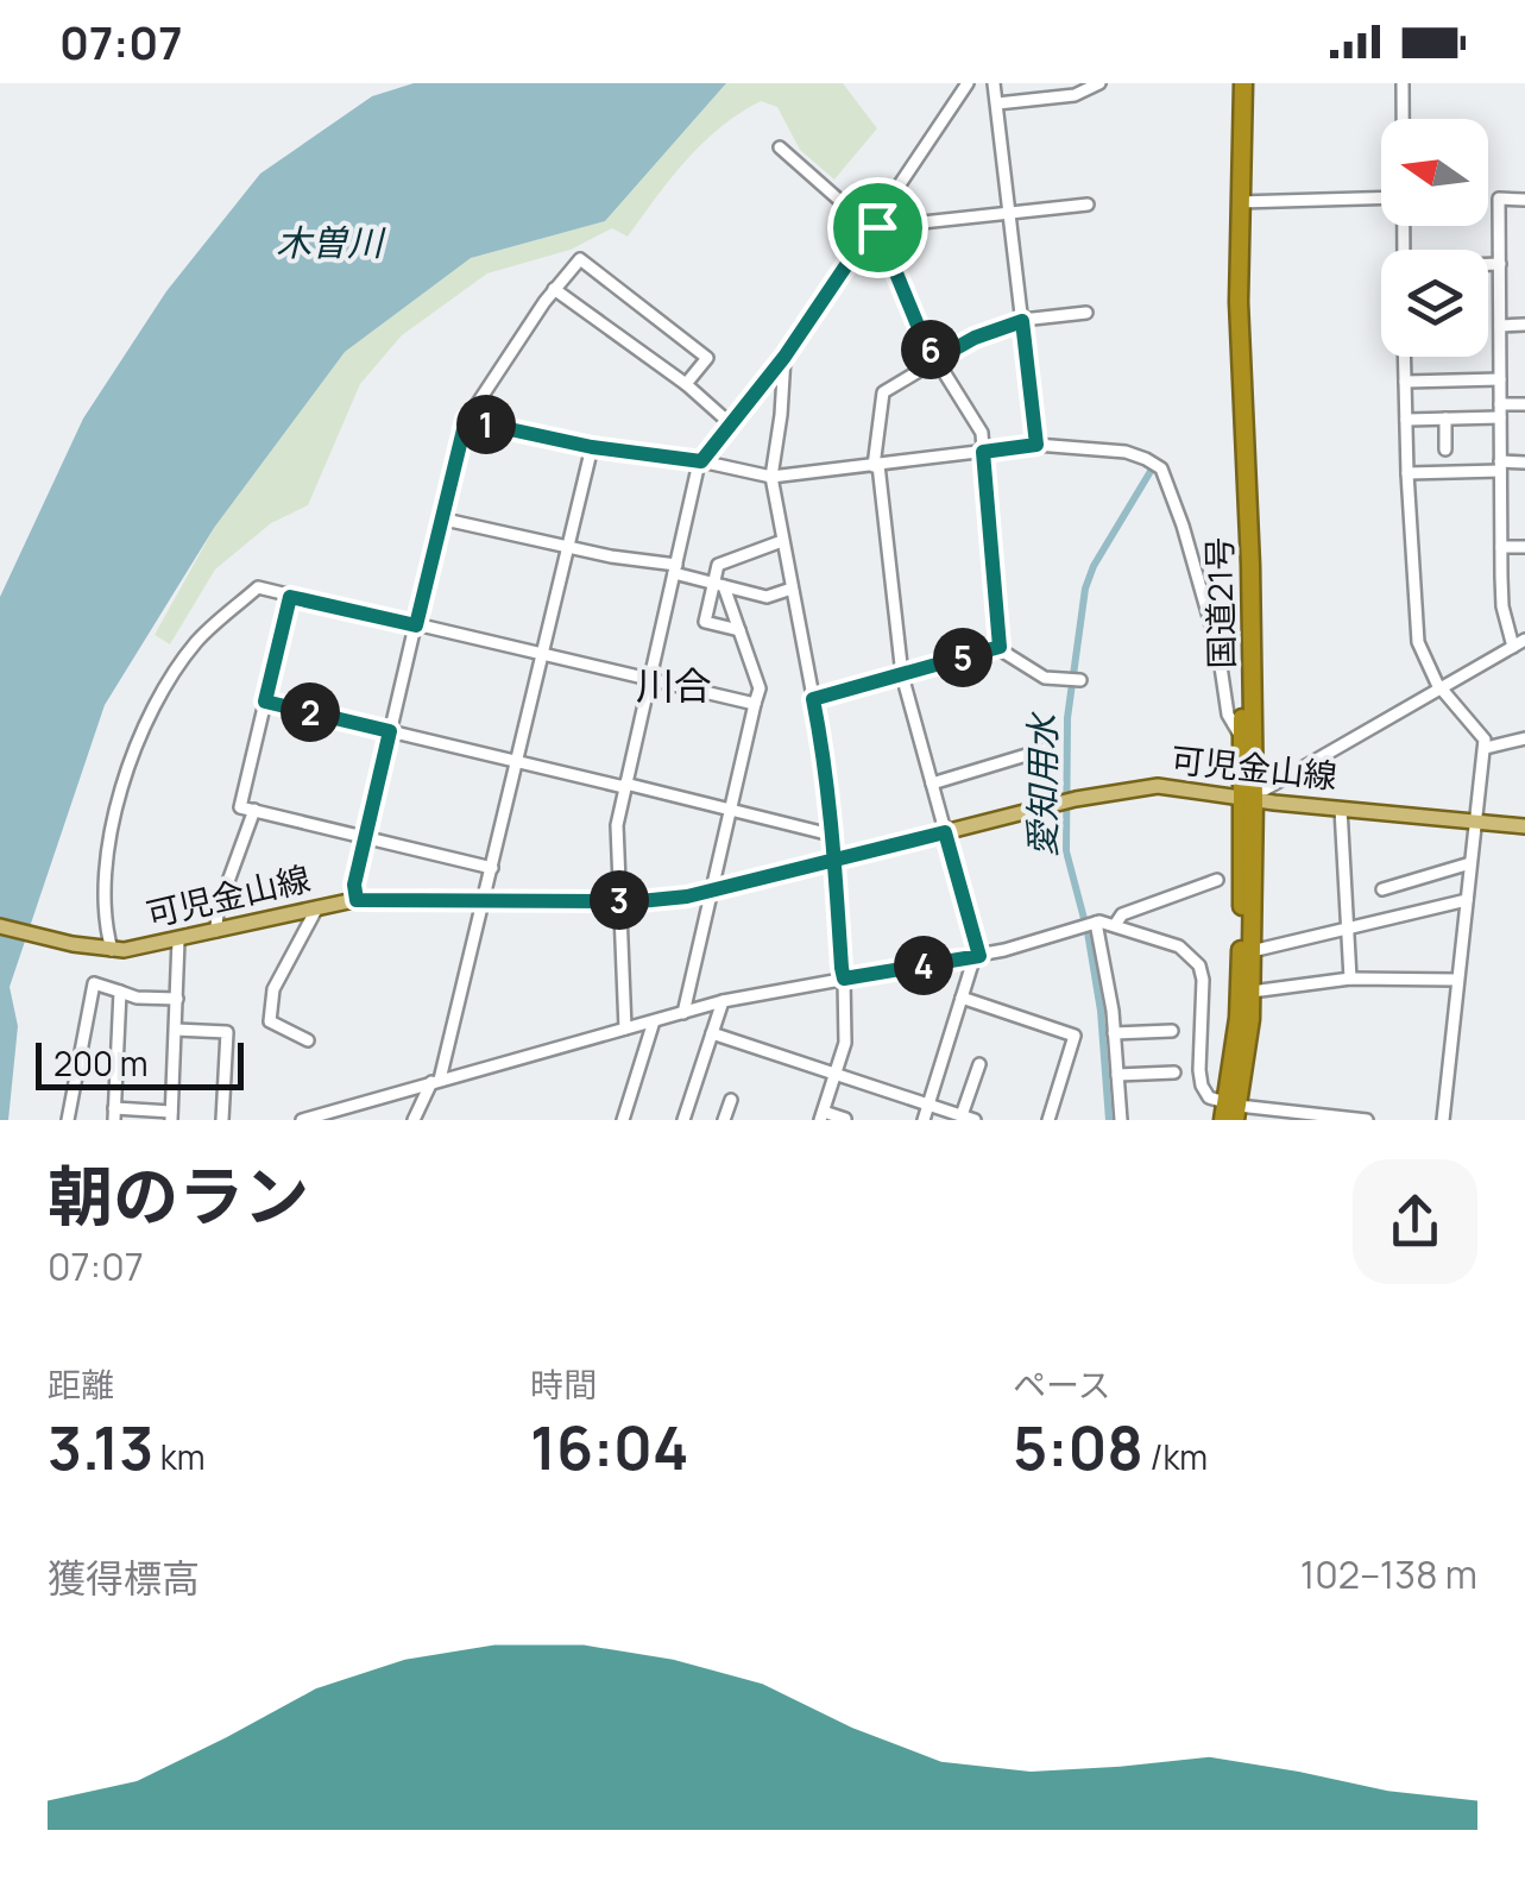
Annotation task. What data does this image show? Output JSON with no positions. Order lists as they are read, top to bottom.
{
  "streets": {
    "highway": ["国道21号"],
    "main road": ["可児金山線"]
  },
  "crossings": [
    ["国道21号", "可児金山線"]
  ],
  "districts": ["川合"],
  "water": ["木曽川", "愛知用水"],
  "scale_bar": "200 m",
  "north": "left",
  "page": {
    "status": "07:07",
    "pins": [
      "6",
      "1",
      "5",
      "2",
      "3",
      "4"
    ],
    "scale": "200 m",
    "heading": ["朝のラン", "07:07"],
    "stats": [
      ["距離", "3.13 km"],
      ["時間", "16:04"],
      ["ペース", "5:08 /km"]
    ],
    "chart": ["獲得標高", "102–138 m"]
  }
}
